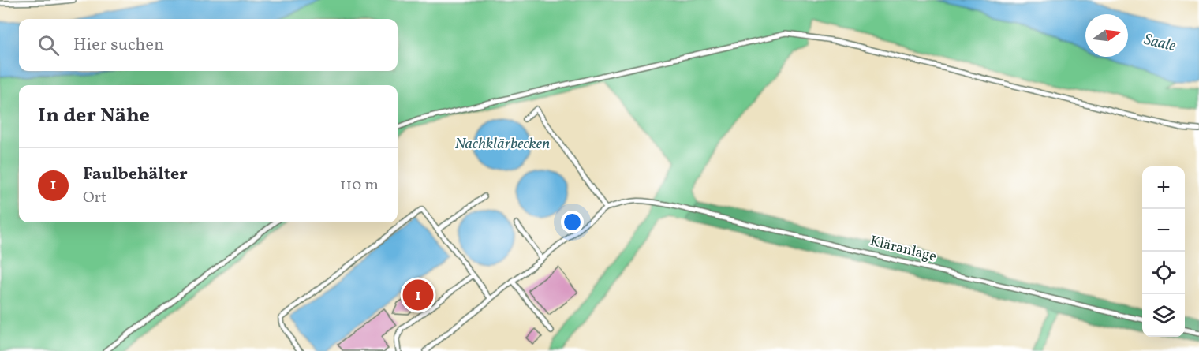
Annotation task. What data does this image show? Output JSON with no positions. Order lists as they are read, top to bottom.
{
  "streets": {
    "lane": ["Kläranlage"]
  },
  "water": ["Saale", "Nachklärbecken"],
  "north": "right",
  "page": {
    "search": "Hier suchen",
    "heading": "In der Nähe",
    "list": [
      {
        "mark": "1",
        "name": "Faulbehälter",
        "note": "Ort",
        "value": "110 m"
      }
    ],
    "map_buttons": ["+", "−"],
    "pins": "1"
  }
}
